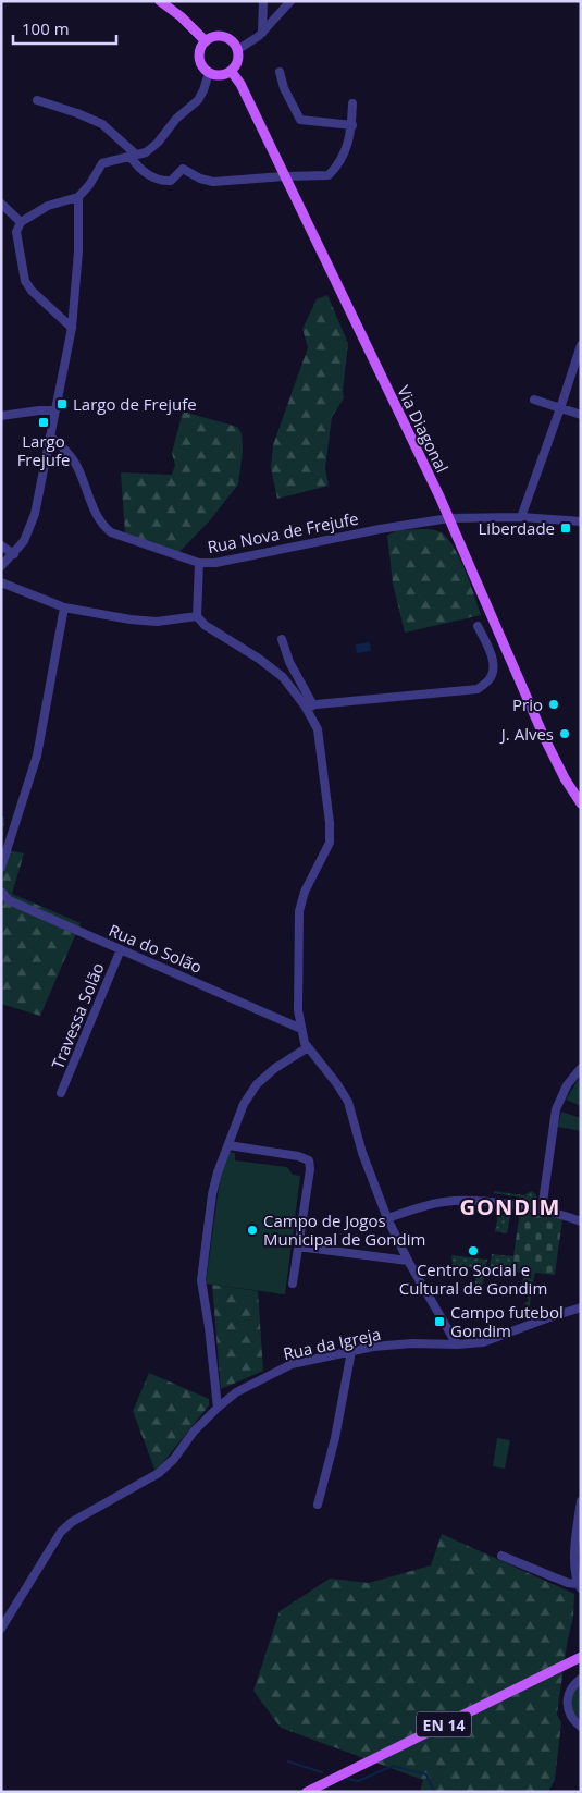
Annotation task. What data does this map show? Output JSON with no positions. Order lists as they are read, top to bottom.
{
  "streets": {
    "main road": ["Via Diagonal", "EN 14"],
    "street": [
      "Rua Nova de Frejufe",
      "Rua do Solão",
      "Travessa Solão",
      "Rua da Igreja"
    ]
  },
  "crossings": [
    ["Via Diagonal", "Rua Nova de Frejufe"],
    ["Rua do Solão", "Travessa Solão"]
  ],
  "districts": ["GONDIM"],
  "places": {
    "transit": [
      "Largo de Frejufe",
      "Largo Frejufe",
      "Liberdade",
      "Campo futebol Gondim"
    ],
    "other": [
      "Prio",
      "J. Alves",
      "Campo de Jogos Municipal de Gondim",
      "Centro Social e Cultural de Gondim"
    ]
  },
  "scale_bar": "100 m"
}
